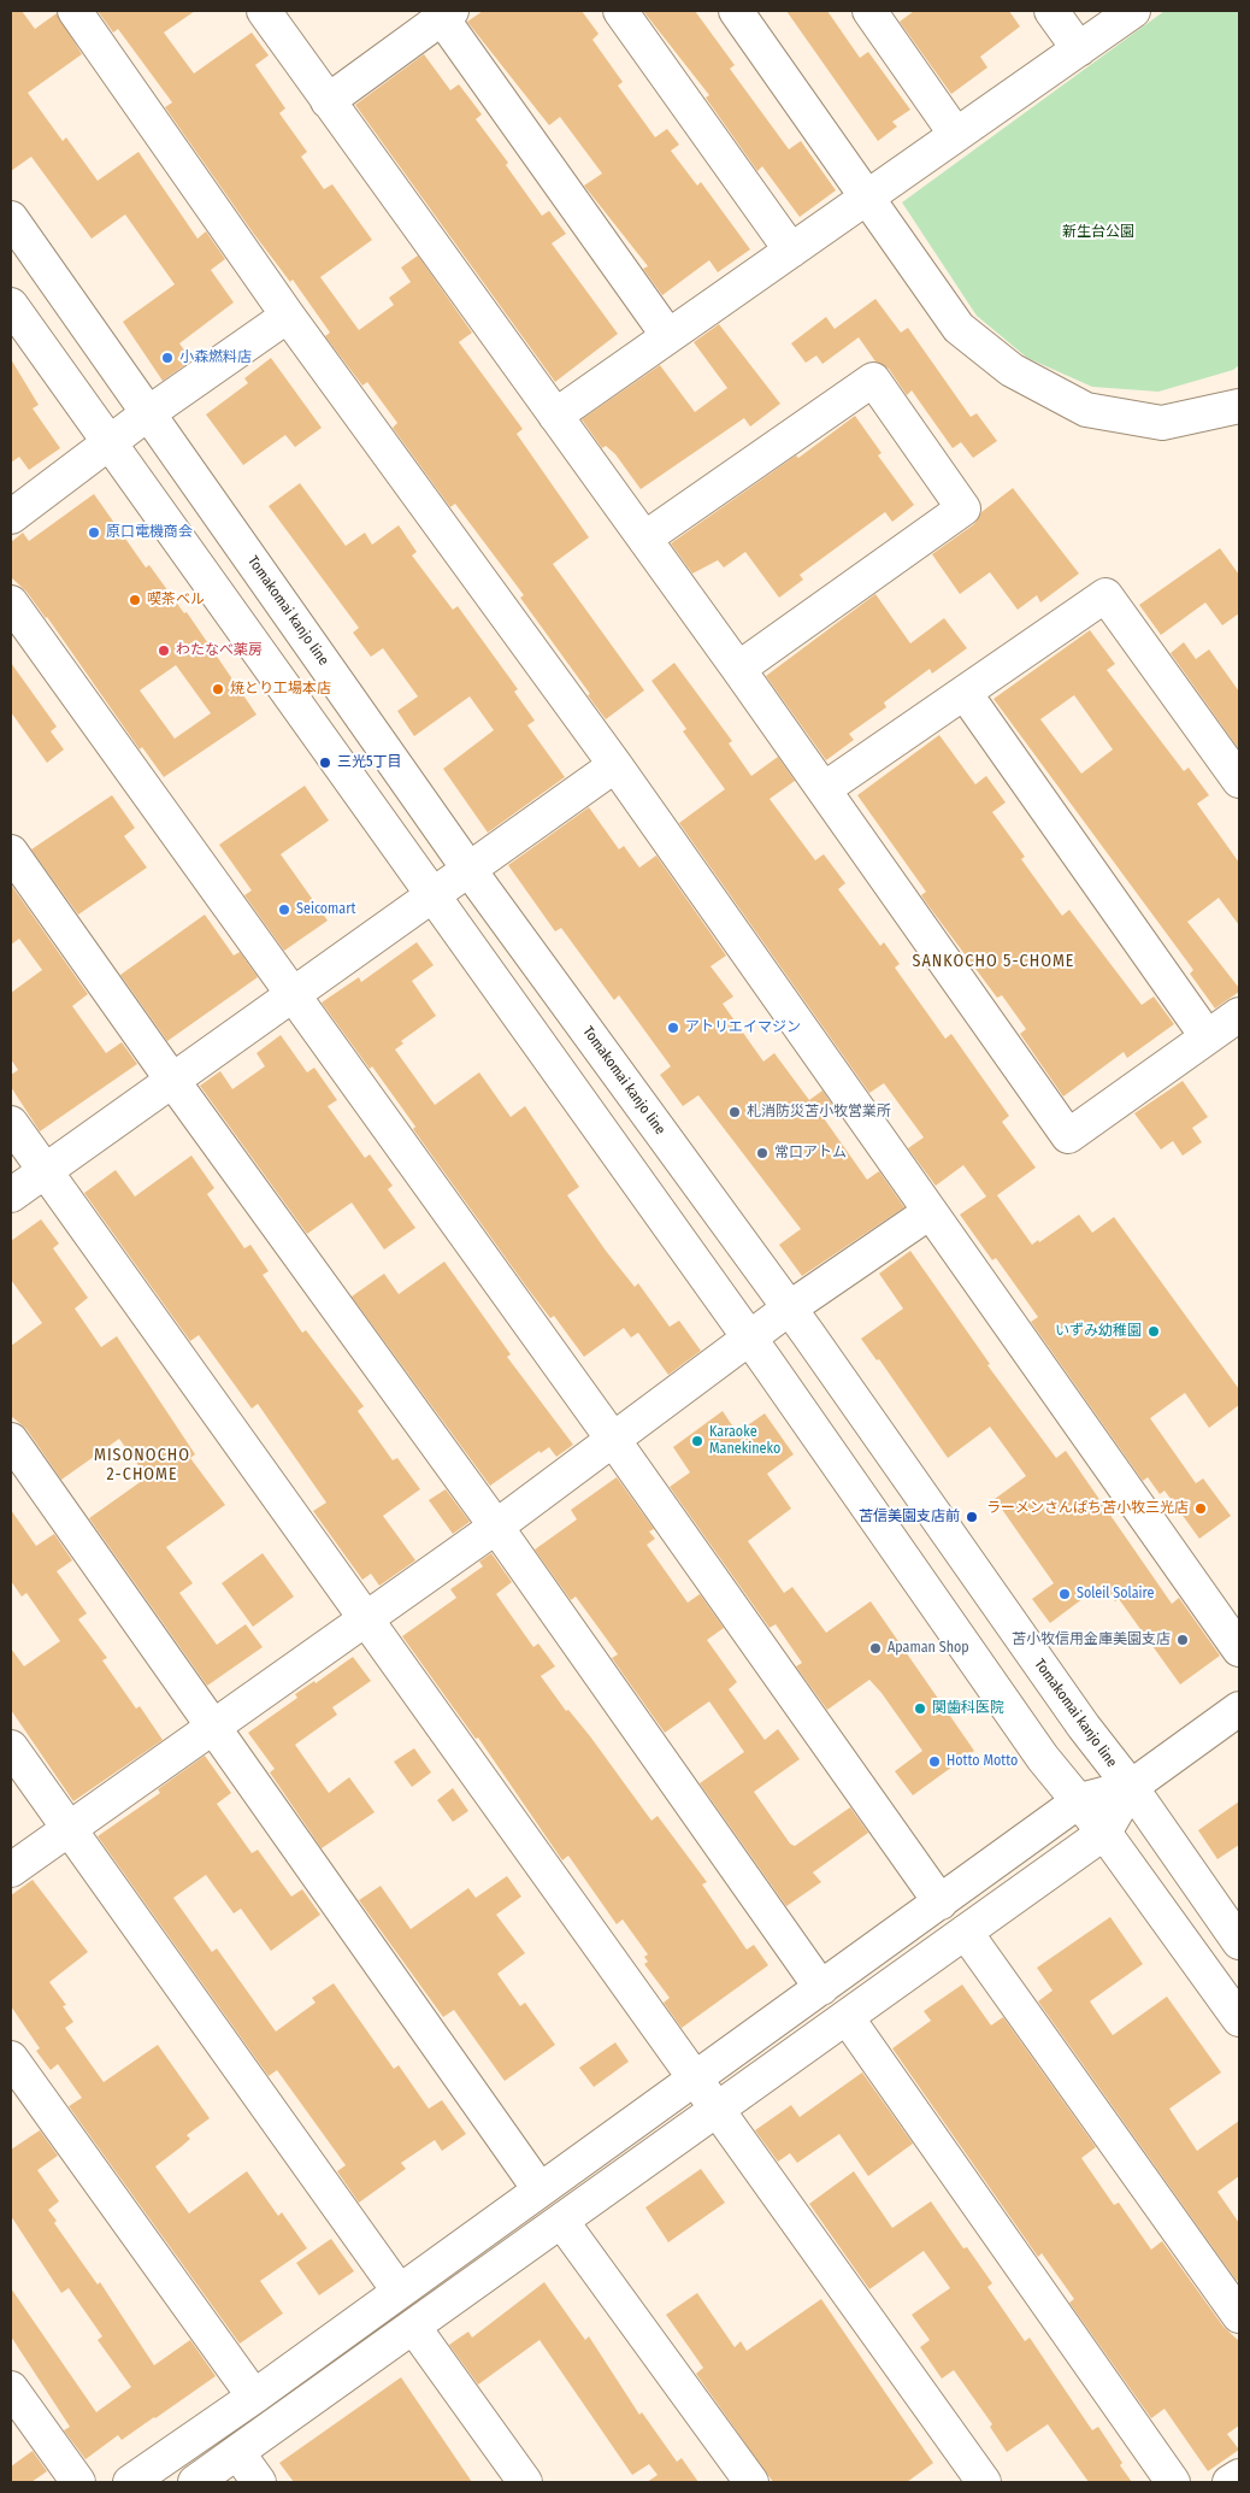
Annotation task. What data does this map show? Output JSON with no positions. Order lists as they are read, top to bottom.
{
  "streets": {
    "street": ["Tomakomai kanjo line"]
  },
  "districts": ["SANKOCHO 5-CHOME", "MISONOCHO 2-CHOME"],
  "parks": ["新生台公園"],
  "places": [
    "小森燃料店",
    "原口電機商会",
    "喫茶ベル",
    "わたなべ薬房",
    "焼とり工場本店",
    "三光5丁目",
    "Seicomart",
    "アトリエイマジン",
    "札消防災苫小牧営業所",
    "常口アトム",
    "いずみ幼稚園",
    "Karaoke Manekineko",
    "ラーメンさんぱち苫小牧三光店",
    "苫信美園支店前",
    "Soleil Solaire",
    "苫小牧信用金庫美園支店",
    "Apaman Shop",
    "関歯科医院",
    "Hotto Motto"
  ]
}
